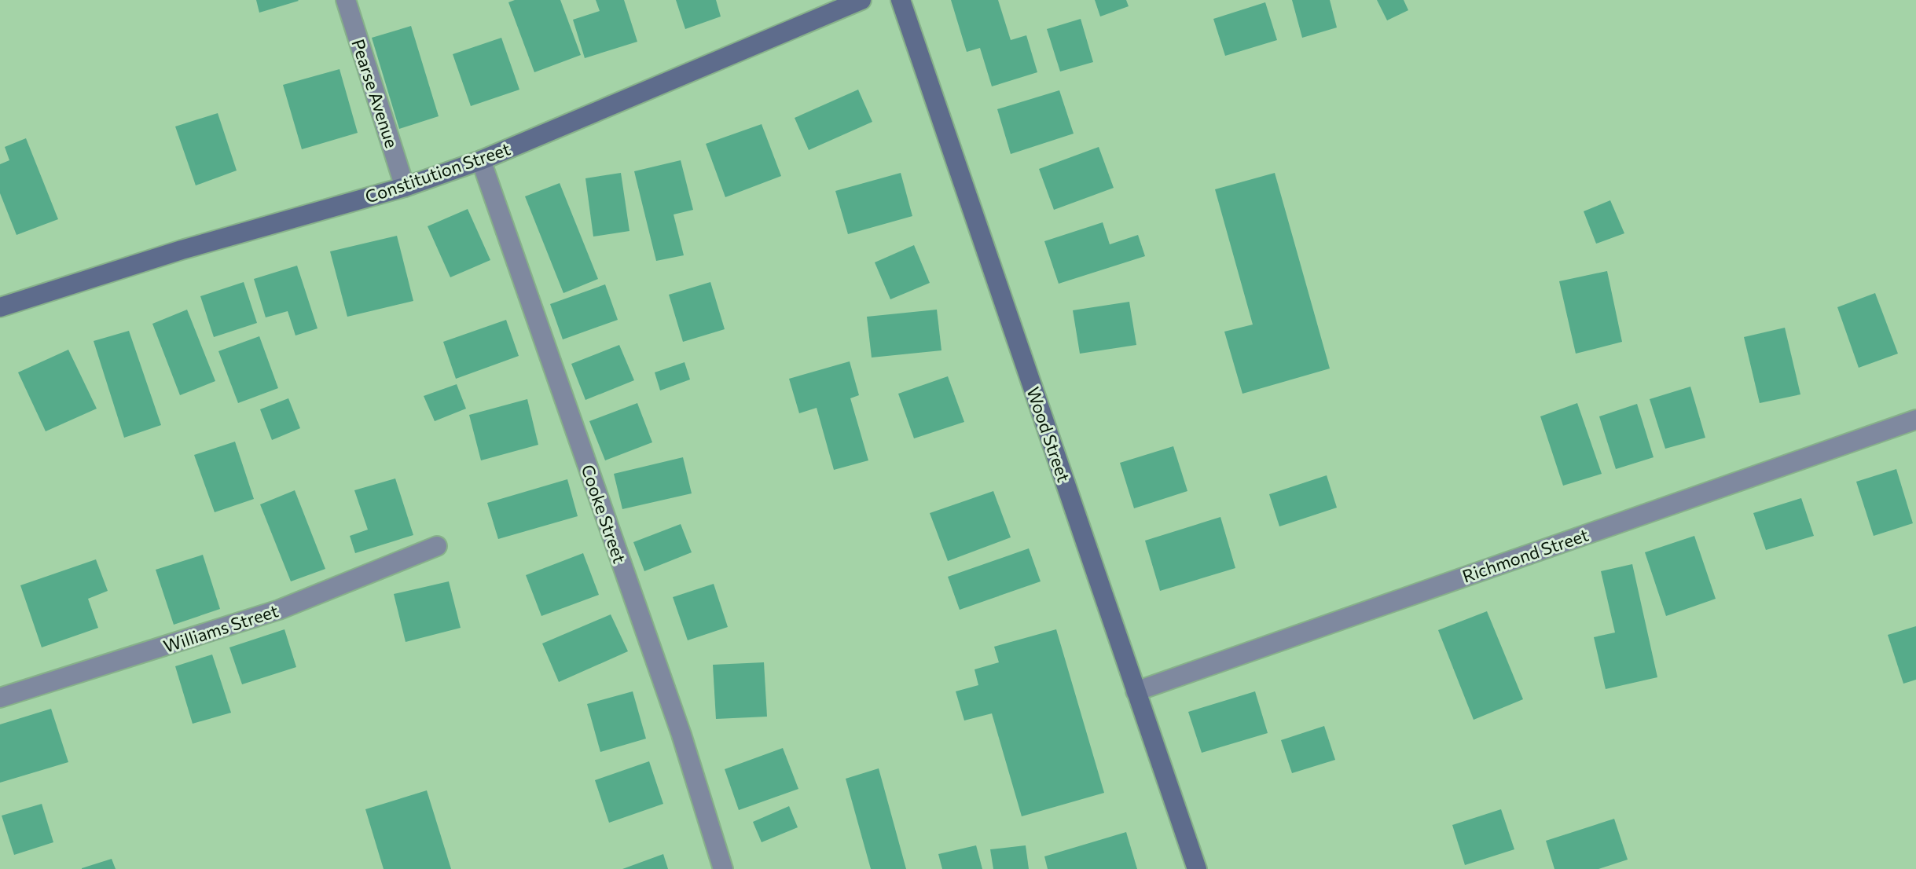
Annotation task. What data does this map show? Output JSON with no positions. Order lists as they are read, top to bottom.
{
  "streets": {
    "street": [
      "Pearse Avenue",
      "Constitution Street",
      "Wood Street",
      "Cooke Street",
      "Richmond Street",
      "Williams Street"
    ]
  },
  "crossings": [
    ["Pearse Avenue", "Constitution Street"],
    ["Constitution Street", "Cooke Street"],
    ["Wood Street", "Richmond Street"]
  ]
}
